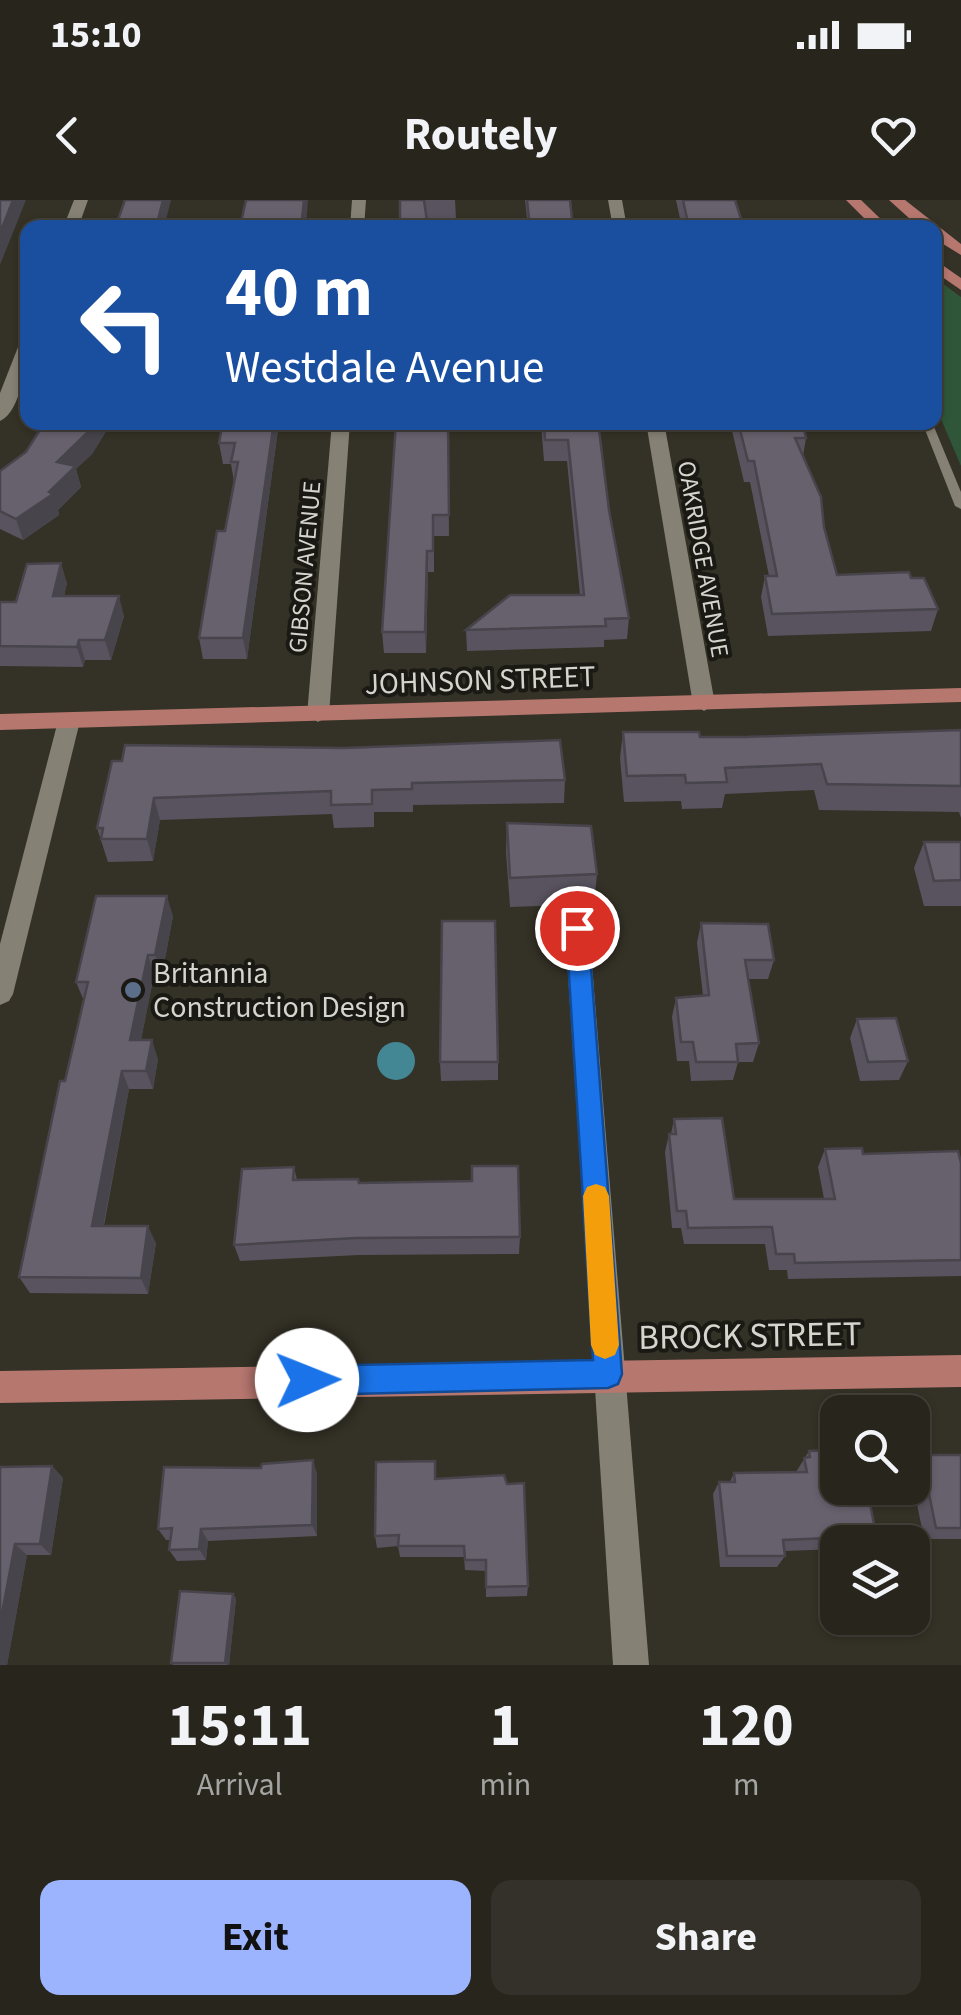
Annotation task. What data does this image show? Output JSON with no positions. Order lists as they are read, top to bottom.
{
  "streets": {
    "main road": ["JOHNSON STREET", "BROCK STREET"],
    "street": ["OAKRIDGE AVENUE", "GIBSON AVENUE"]
  },
  "crossings": [
    ["OAKRIDGE AVENUE", "JOHNSON STREET"],
    ["GIBSON AVENUE", "JOHNSON STREET"]
  ],
  "places": ["Britannia Construction Design"],
  "page": {
    "status": "15:10",
    "header": "Routely",
    "turn": ["40 m", "Westdale Avenue"],
    "eta": [
      "15:11",
      "Arrival",
      "1",
      "min",
      "120",
      "m"
    ],
    "buttons": ["Exit", "Share"]
  }
}
